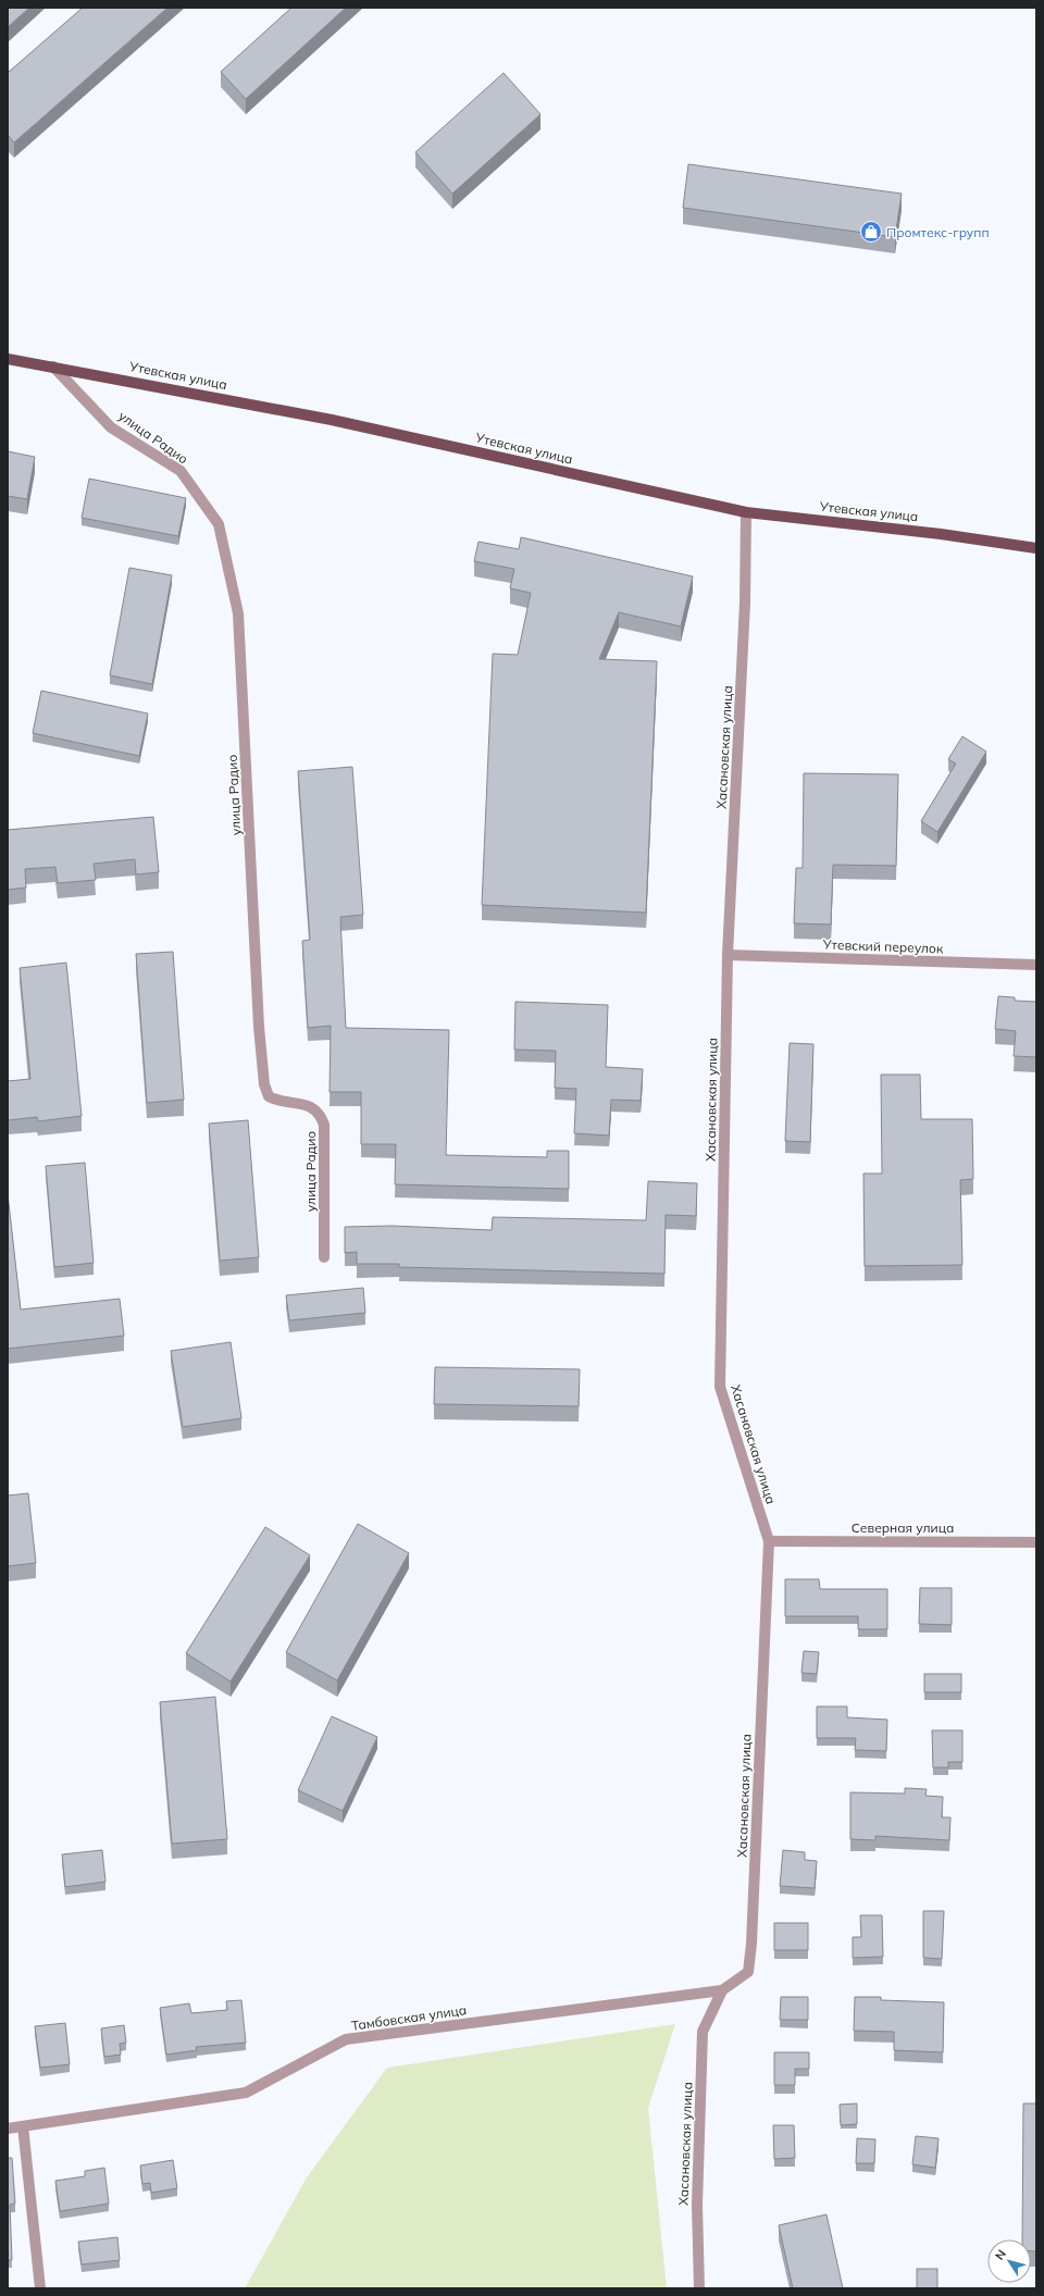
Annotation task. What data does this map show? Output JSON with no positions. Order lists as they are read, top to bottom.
{
  "streets": {
    "main road": ["Утевская улица"],
    "street": [
      "улица Радио",
      "Хасановская улица",
      "Утевский переулок",
      "Северная улица",
      "Тамбовская улица"
    ]
  },
  "crossings": [
    ["Утевская улица", "улица Радио"],
    ["Утевская улица", "Хасановская улица"],
    ["Хасановская улица", "Утевский переулок"],
    ["Хасановская улица", "Северная улица"],
    ["Хасановская улица", "Тамбовская улица"]
  ],
  "places": {
    "shop": ["Промтекс-групп"]
  },
  "north": "top left"
}
